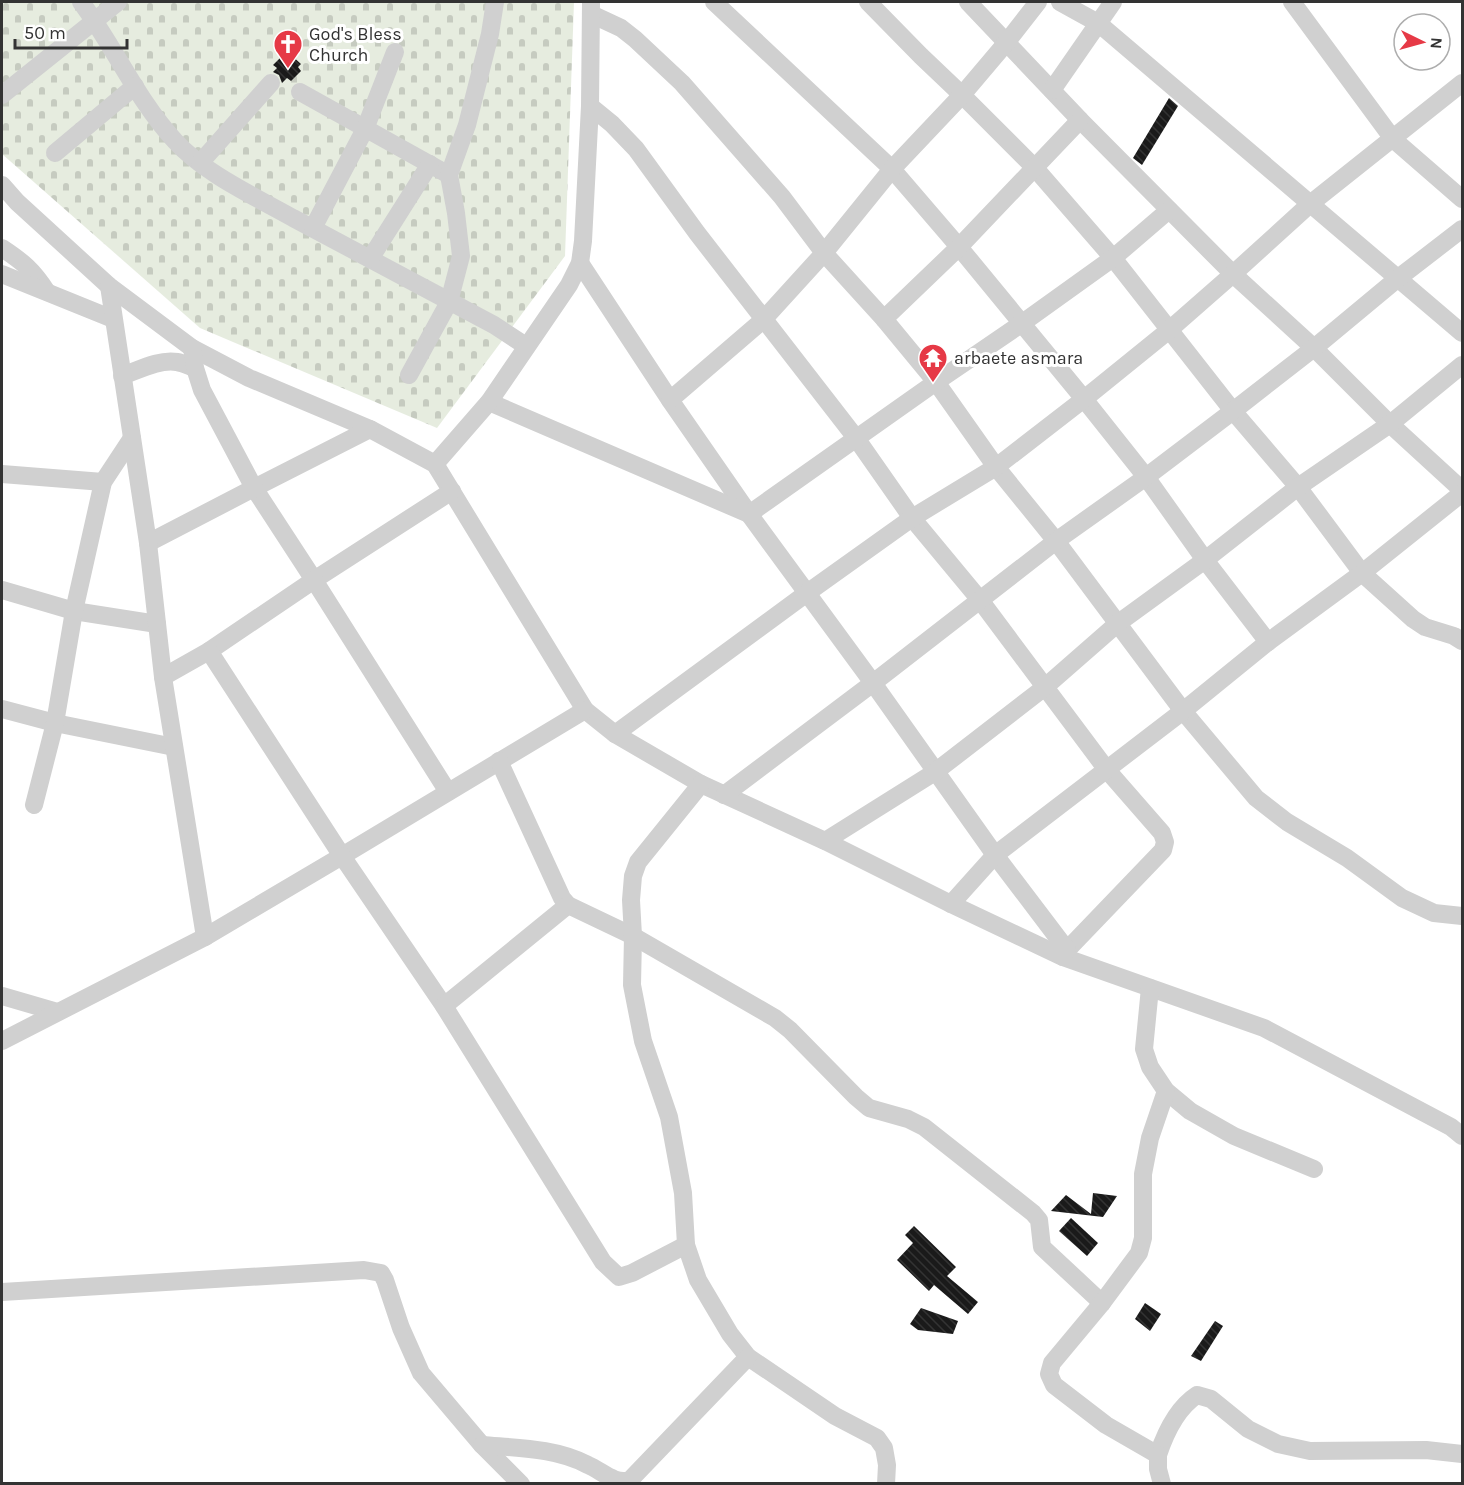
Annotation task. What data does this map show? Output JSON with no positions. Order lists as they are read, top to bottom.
{
  "places": {
    "church": ["God's Bless Church"],
    "temple": ["arbaete asmara"]
  },
  "scale_bar": "50 m",
  "north": "right"
}
